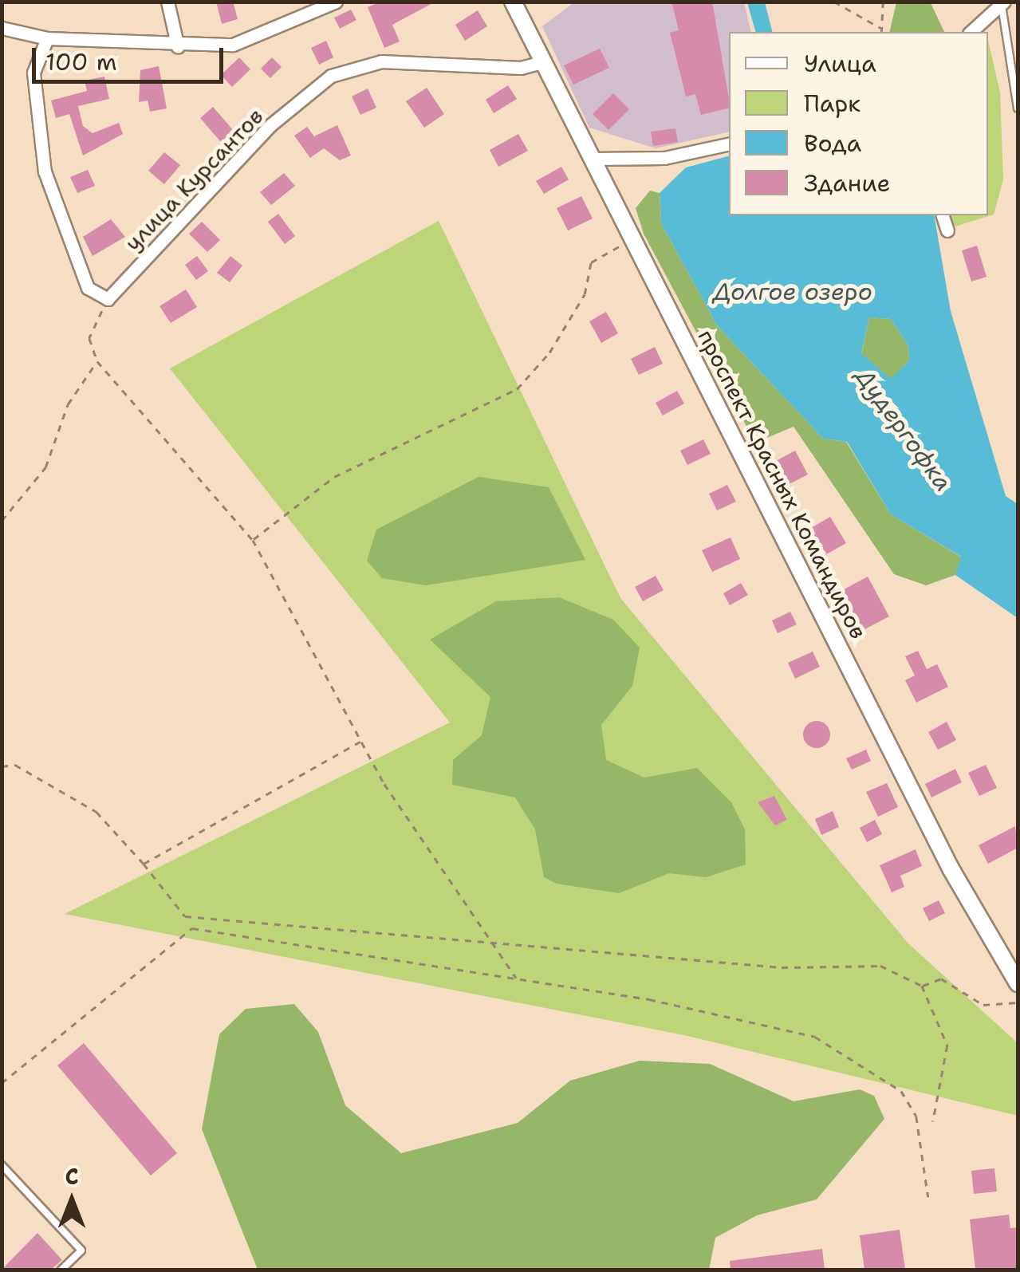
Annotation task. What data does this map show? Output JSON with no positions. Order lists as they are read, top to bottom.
{
  "streets": {
    "street": ["улица Курсантов", "проспект Красных Командиров"]
  },
  "crossings": [
    ["улица Курсантов", "проспект Красных Командиров"]
  ],
  "water": ["Долгое озеро", "Дудергофка"],
  "legend": [
    "Улица",
    "Парк",
    "Вода",
    "Здание"
  ],
  "scale_bar": "100 m",
  "north": "top"
}
